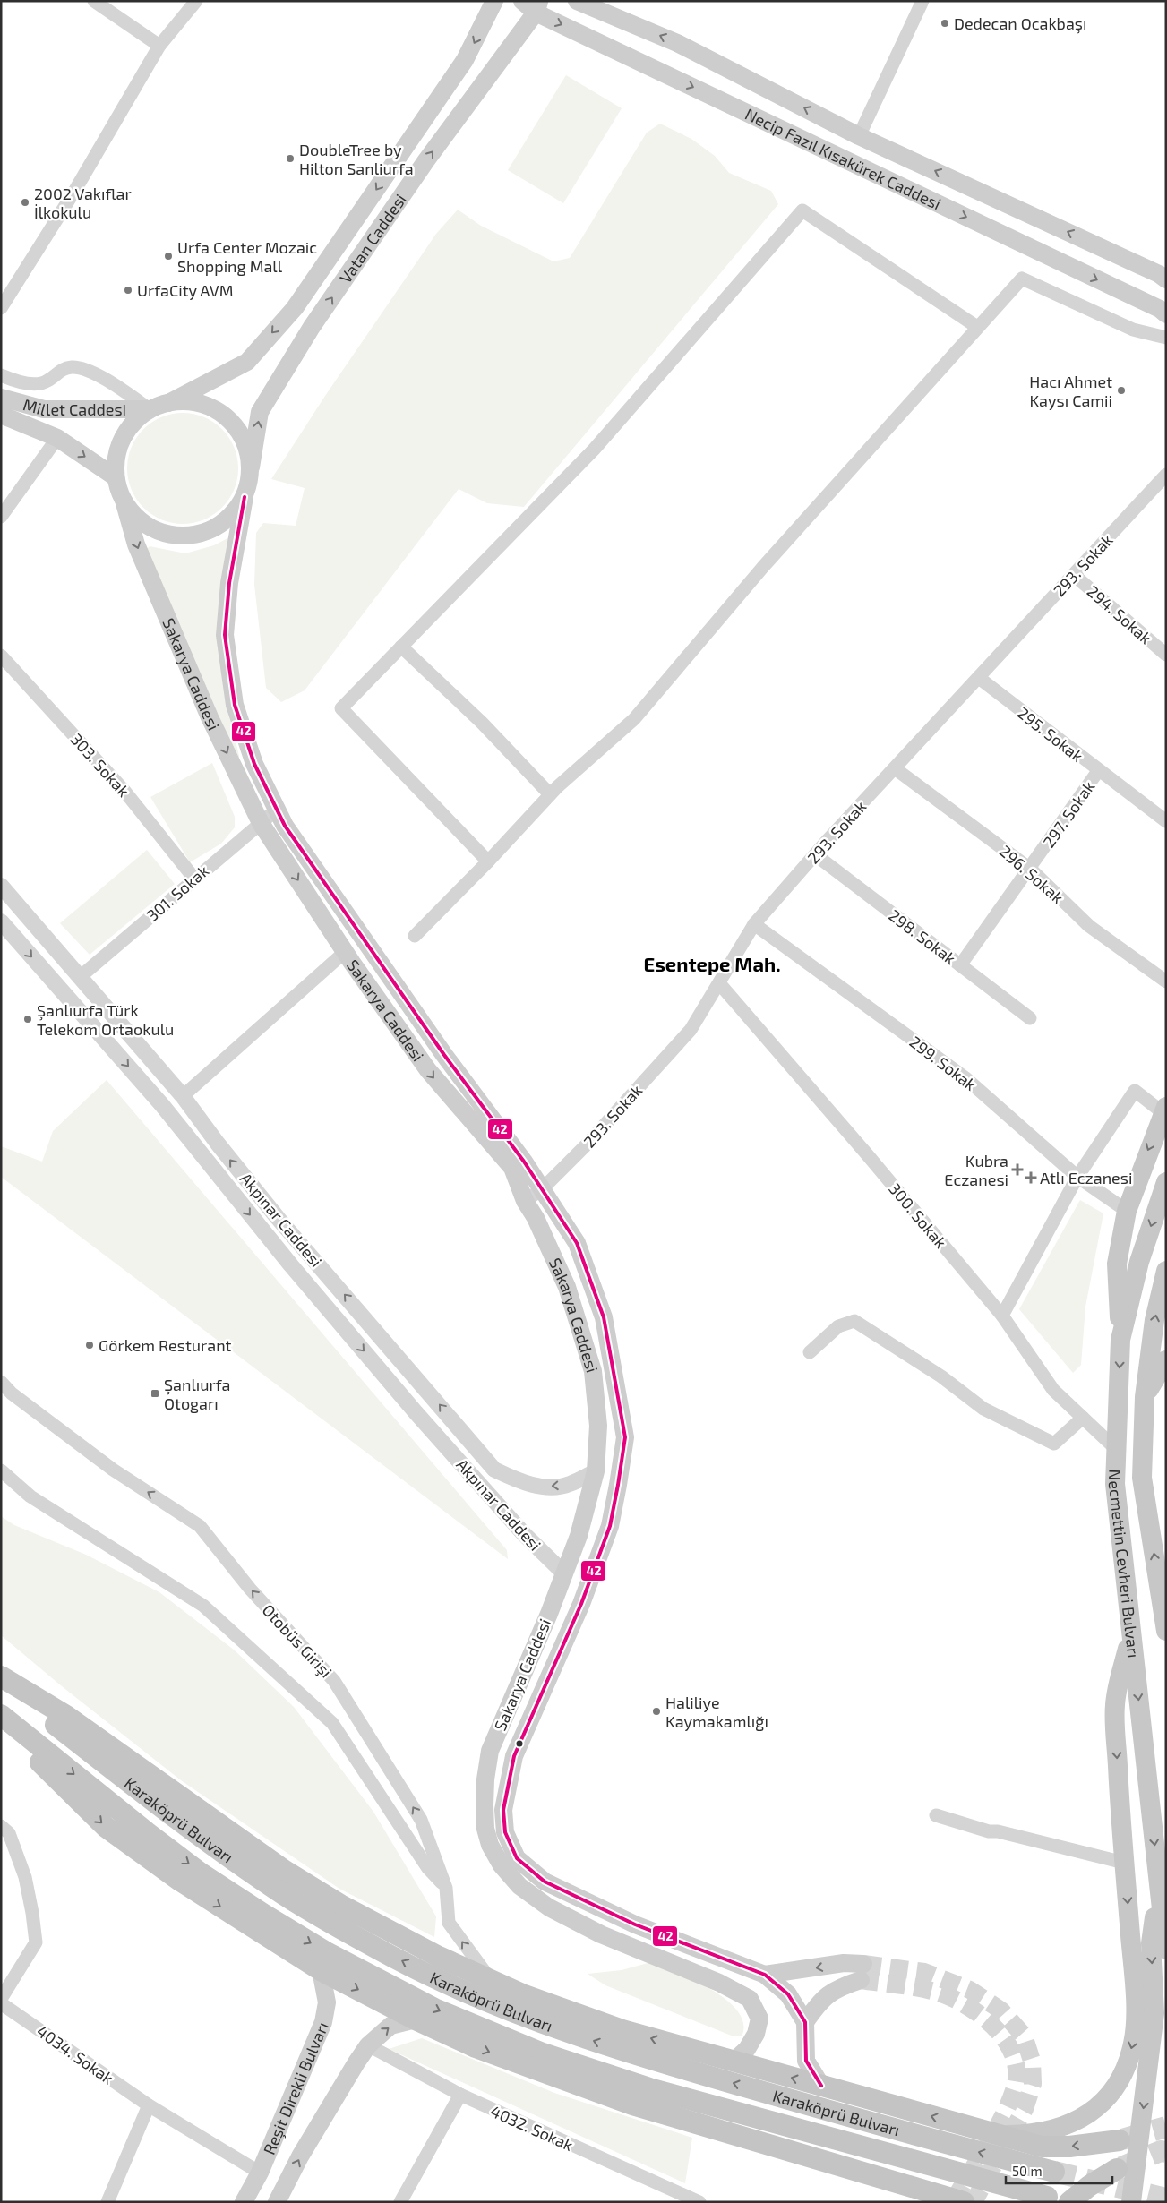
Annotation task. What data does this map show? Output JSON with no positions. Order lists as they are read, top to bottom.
{
  "streets": {
    "highway": ["Karaköprü Bulvarı"],
    "main road": [
      "Necip Fazıl Kısakürek Caddesi",
      "Vatan Caddesi",
      "Millet Caddesi",
      "Sakarya Caddesi",
      "Necmettin Cevheri Bulvarı",
      "Reşit Direkli Bulvarı"
    ],
    "street": [
      "293. Sokak",
      "294. Sokak",
      "295. Sokak",
      "303. Sokak",
      "297. Sokak",
      "296. Sokak",
      "301. Sokak",
      "298. Sokak",
      "299. Sokak",
      "300. Sokak",
      "Akpınar Caddesi",
      "Otobüs Girişi",
      "4034. Sokak",
      "4032. Sokak"
    ]
  },
  "crossings": [
    ["Necip Fazıl Kısakürek Caddesi", "Vatan Caddesi"],
    ["Vatan Caddesi", "Millet Caddesi"],
    ["Vatan Caddesi", "Sakarya Caddesi"],
    ["Millet Caddesi", "Sakarya Caddesi"],
    ["293. Sokak", "294. Sokak"],
    ["293. Sokak", "Sakarya Caddesi"],
    ["293. Sokak", "295. Sokak"],
    ["293. Sokak", "296. Sokak"],
    ["293. Sokak", "298. Sokak"],
    ["293. Sokak", "299. Sokak"],
    ["293. Sokak", "300. Sokak"],
    ["Sakarya Caddesi", "301. Sokak"],
    ["Sakarya Caddesi", "Akpınar Caddesi"],
    ["295. Sokak", "297. Sokak"],
    ["303. Sokak", "301. Sokak"],
    ["297. Sokak", "296. Sokak"],
    ["297. Sokak", "298. Sokak"],
    ["301. Sokak", "Akpınar Caddesi"],
    ["300. Sokak", "Necmettin Cevheri Bulvarı"],
    ["4034. Sokak", "Reşit Direkli Bulvarı"],
    ["Reşit Direkli Bulvarı", "4032. Sokak"]
  ],
  "districts": ["Esentepe Mah."],
  "places": {
    "other": [
      "Dedecan Ocakbaşı",
      "DoubleTree by Hilton Sanliurfa",
      "2002 Vakıflar İlkokulu",
      "Urfa Center Mozaic Shopping Mall",
      "UrfaCity AVM",
      "Hacı Ahmet Kaysı Camii",
      "Şanlıurfa Türk Telekom Ortaokulu",
      "Görkem Resturant",
      "Haliliye Kaymakamlığı"
    ],
    "health": ["Kubra Eczanesi", "Atlı Eczanesi"],
    "transit": ["Şanlıurfa Otogarı"]
  },
  "lines": ["transit line 42"],
  "scale_bar": "50 m"
}
